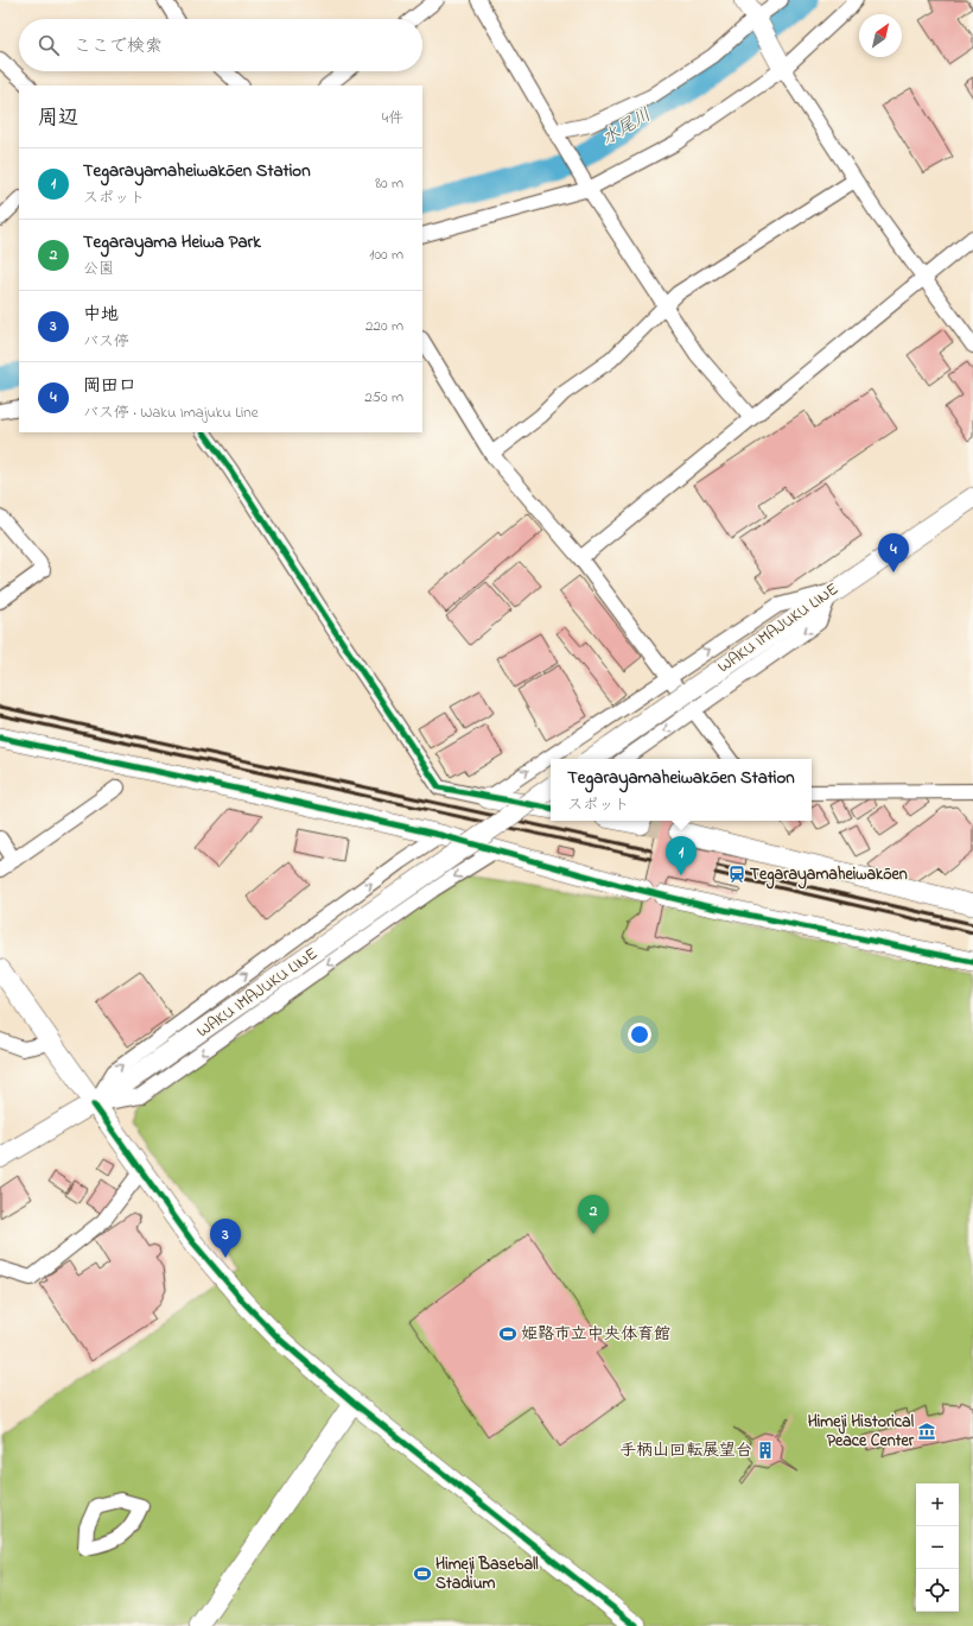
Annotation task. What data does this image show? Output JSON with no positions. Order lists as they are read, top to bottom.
{
  "streets": {
    "street": ["WAKU IMAJUKU LINE"]
  },
  "water": ["水尾川"],
  "places": {
    "station": ["Tegarayamaheiwakōen"],
    "sports": ["姫路市立中央体育館", "Himeji Baseball Stadium"],
    "museum": ["Himeji Historical Peace Center"],
    "building": ["手柄山回転展望台"]
  },
  "north": "top right",
  "page": {
    "search": "ここで検索",
    "heading": ["周辺", "4件"],
    "list": [
      {
        "mark": "1",
        "name": "Tegarayamaheiwakōen Station",
        "note": "スポット",
        "value": "80 m"
      },
      {
        "mark": "2",
        "name": "Tegarayama Heiwa Park",
        "note": "公園",
        "value": "100 m"
      },
      {
        "mark": "3",
        "name": "中地",
        "note": "バス停",
        "value": "220 m"
      },
      {
        "mark": "4",
        "name": "岡田口",
        "note": "バス停 · Waku Imajuku Line",
        "value": "250 m"
      }
    ],
    "pins": [
      "4",
      "1",
      "2",
      "3"
    ],
    "popup": ["Tegarayamaheiwakōen Station", "スポット"],
    "map_buttons": ["+", "−"]
  }
}
